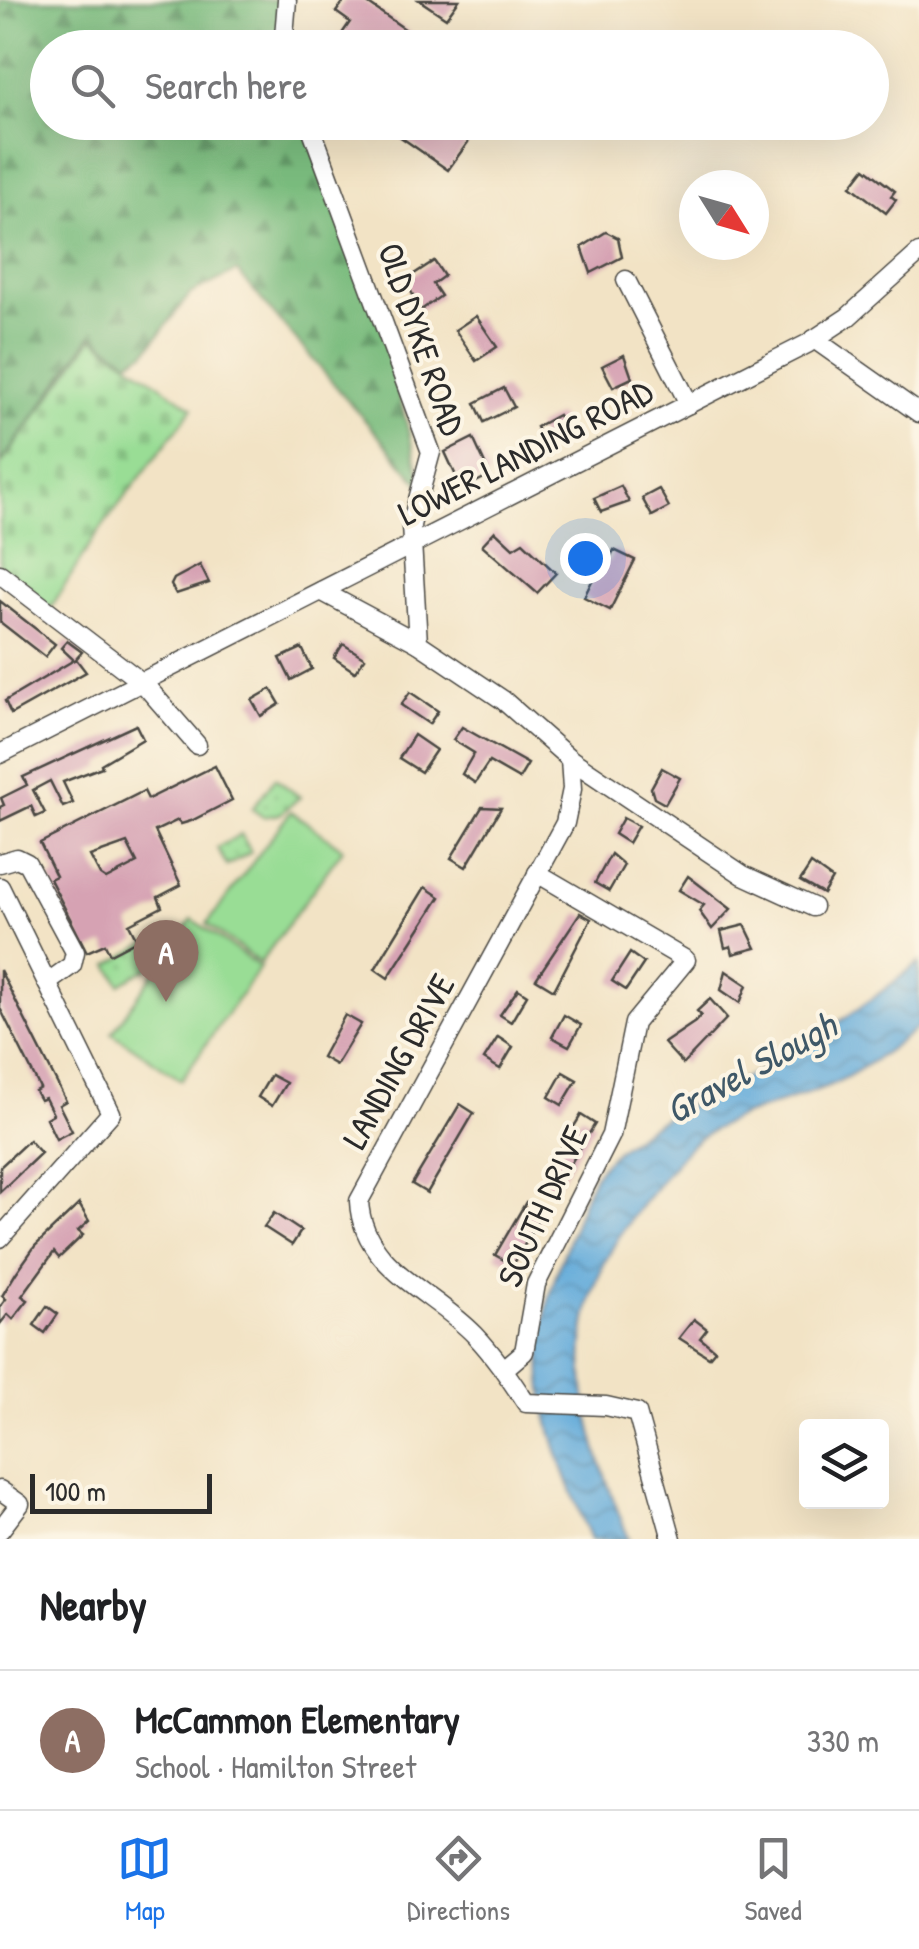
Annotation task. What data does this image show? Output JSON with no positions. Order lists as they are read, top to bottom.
{
  "streets": {
    "street": [
      "OLD DYKE ROAD",
      "LOWER LANDING ROAD",
      "LANDING DRIVE",
      "SOUTH DRIVE"
    ]
  },
  "crossings": [
    ["OLD DYKE ROAD", "LOWER LANDING ROAD"],
    ["LANDING DRIVE", "SOUTH DRIVE"]
  ],
  "water": ["Gravel Slough"],
  "scale_bar": "100 m",
  "north": "bottom right",
  "page": {
    "search": "Search here",
    "pins": "A",
    "scale": "100 m",
    "heading": "Nearby",
    "list": [
      {
        "mark": "A",
        "name": "McCammon Elementary",
        "note": "School · Hamilton Street",
        "value": "330 m"
      }
    ],
    "nav": ["Map", "Directions", "Saved"]
  }
}
